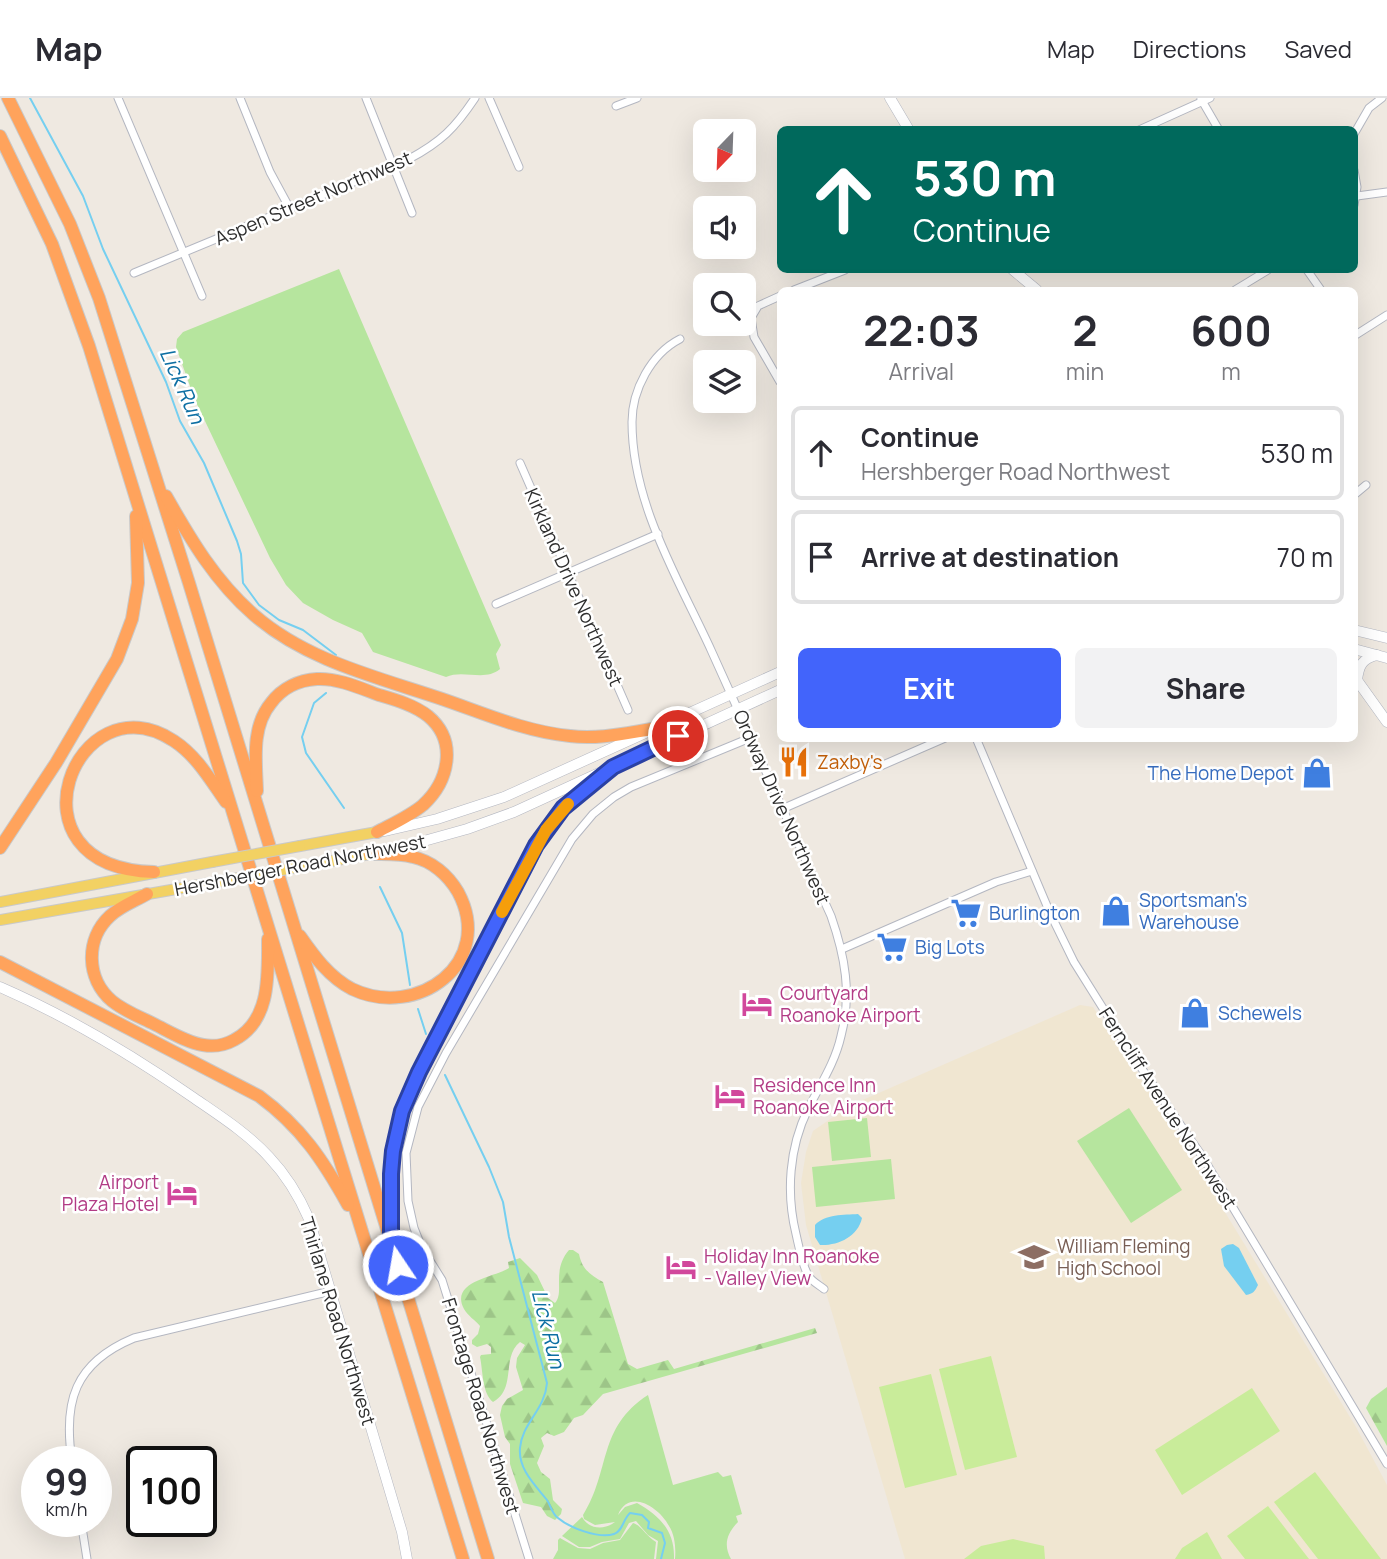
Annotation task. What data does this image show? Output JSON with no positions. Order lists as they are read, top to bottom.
{
  "streets": {
    "main road": ["Hershberger Road Northwest", "Thirlane Road Northwest"],
    "street": [
      "Aspen Street Northwest",
      "Kirkland Drive Northwest",
      "Ordway Drive Northwest",
      "Ferncliff Avenue Northwest",
      "Frontage Road Northwest"
    ]
  },
  "crossings": [
    ["Ordway Drive Northwest", "Hershberger Road Northwest"],
    ["Ordway Drive Northwest", "Frontage Road Northwest"]
  ],
  "water": ["Lick Run"],
  "places": {
    "restaurant": ["Zaxby's"],
    "shop": ["The Home Depot", "Sportsman's Warehouse", "Schewels"],
    "supermarket": ["Burlington", "Big Lots"],
    "hotel": [
      "Courtyard Roanoke Airport",
      "Residence Inn Roanoke Airport",
      "Airport Plaza Hotel",
      "Holiday Inn Roanoke - Valley View"
    ],
    "school or university": ["William Fleming High School"]
  },
  "north": "bottom left",
  "page": {
    "header": "Map",
    "nav": ["Map", "Directions", "Saved"],
    "turn": ["530 m", "Continue"],
    "eta": [
      "22:03",
      "Arrival",
      "2",
      "min",
      "600",
      "m"
    ],
    "list": [
      {
        "name": "Continue",
        "note": "Hershberger Road Northwest",
        "value": "530 m"
      },
      {
        "name": "Arrive at destination",
        "value": "70 m"
      }
    ],
    "buttons": ["Exit", "Share"],
    "speed": "99 km/h",
    "limit": "100"
  }
}
